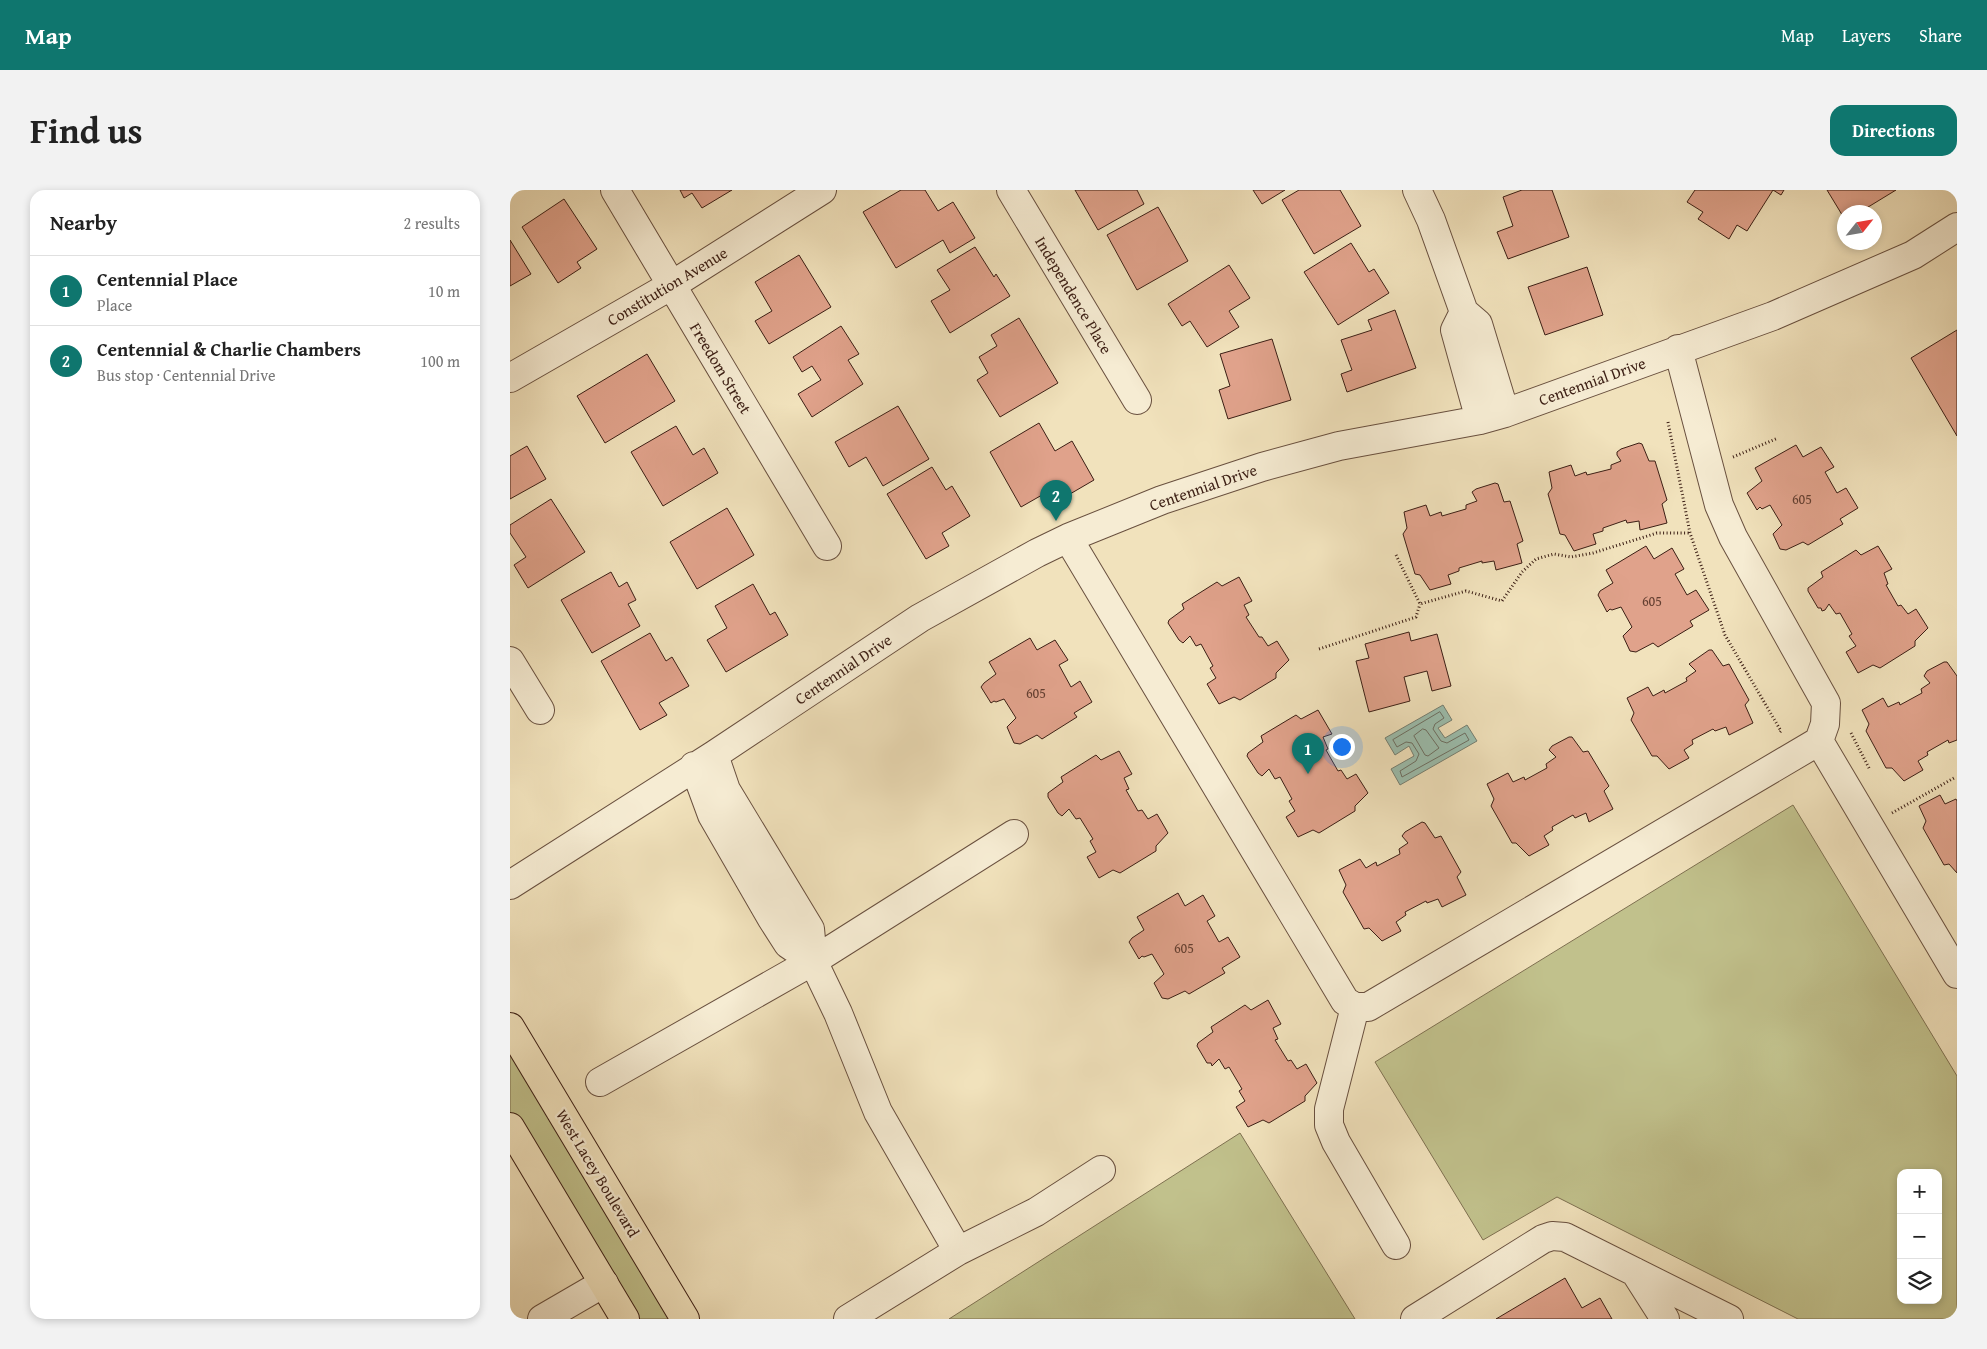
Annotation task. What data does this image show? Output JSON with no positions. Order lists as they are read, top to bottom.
{
  "streets": {
    "main road": ["West Lacey Boulevard"],
    "street": [
      "Constitution Avenue",
      "Independence Place",
      "Freedom Street",
      "Centennial Drive"
    ]
  },
  "crossings": [
    ["Constitution Avenue", "Freedom Street"]
  ],
  "house_numbers": [
    "605",
    "605",
    "605",
    "605"
  ],
  "north": "top right",
  "page": {
    "header": "Map",
    "nav": ["Map", "Layers", "Share"],
    "title": "Find us",
    "buttons": "Directions",
    "heading": ["Nearby", "2 results"],
    "list": [
      {
        "mark": "1",
        "name": "Centennial Place",
        "note": "Place",
        "value": "10 m"
      },
      {
        "mark": "2",
        "name": "Centennial & Charlie Chambers",
        "note": "Bus stop · Centennial Drive",
        "value": "100 m"
      }
    ],
    "pins": ["2", "1"],
    "map_buttons": ["+", "−"]
  }
}
